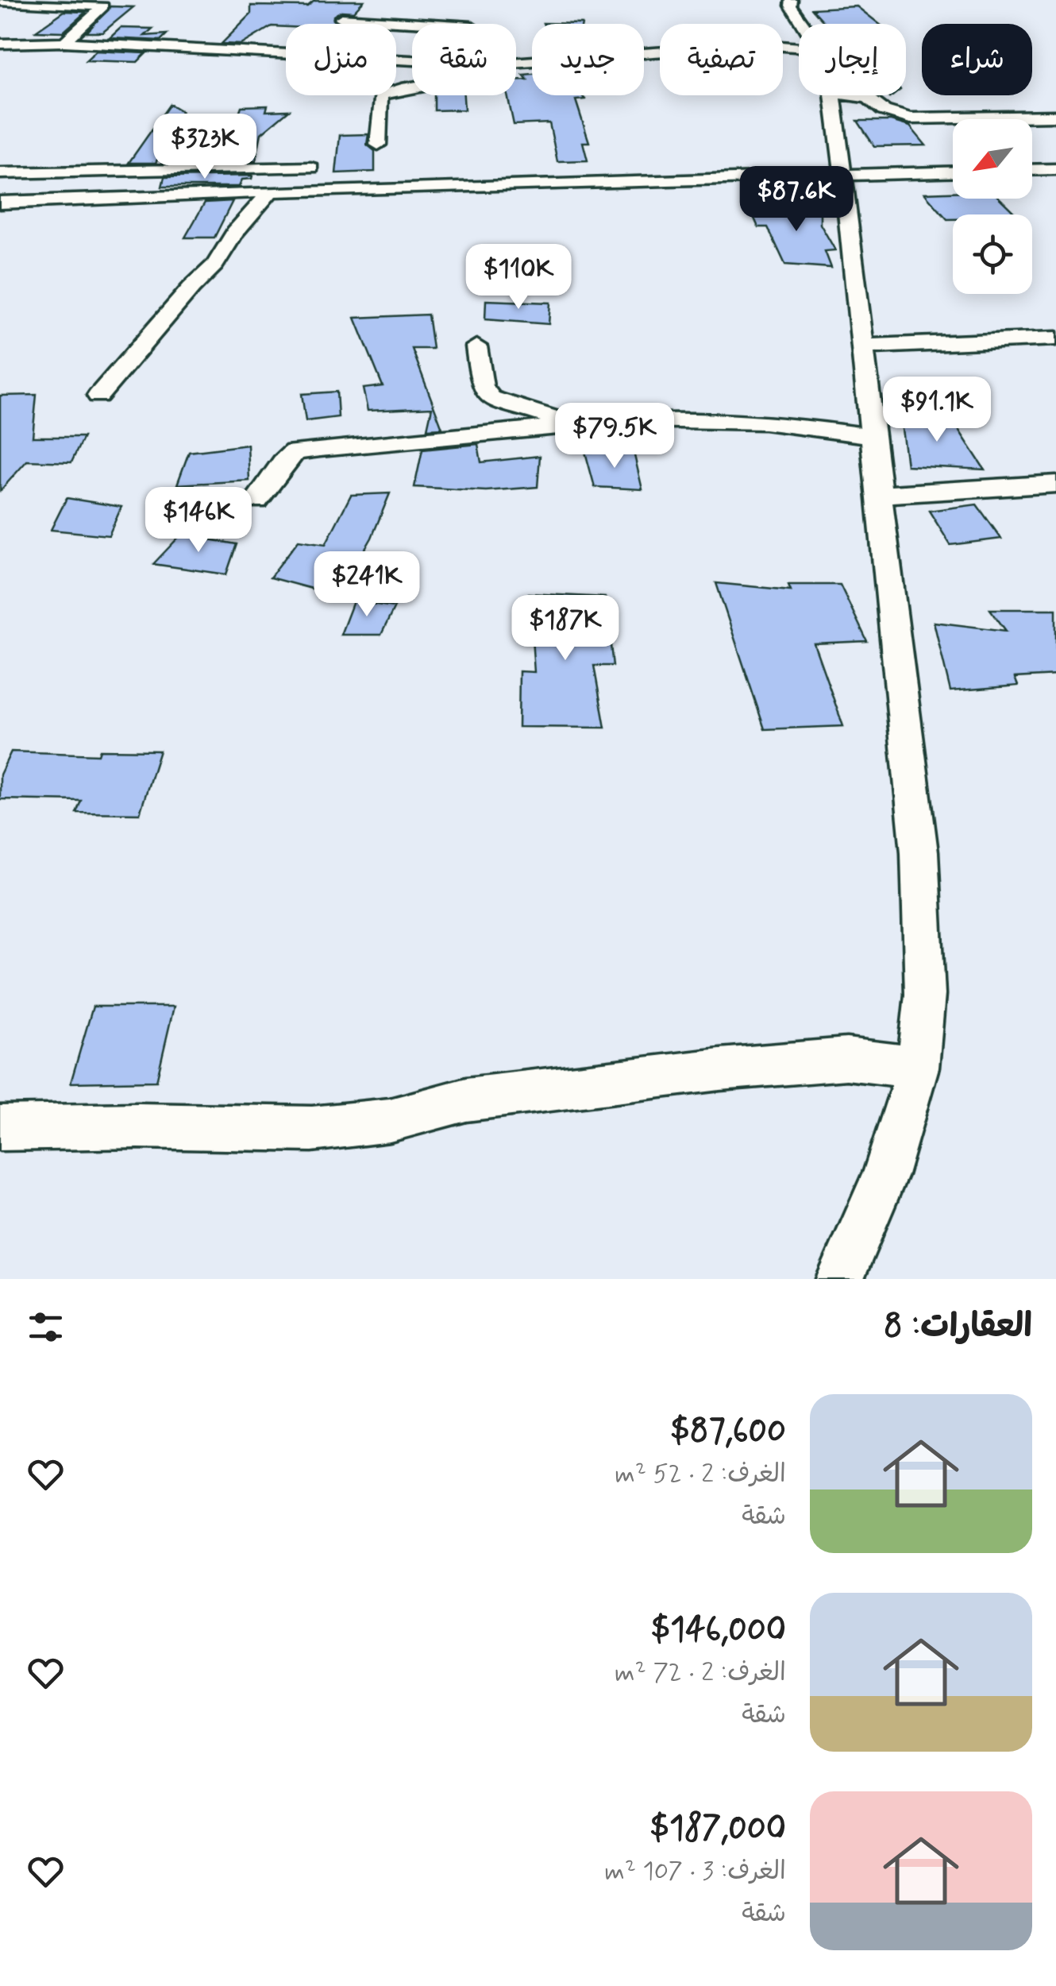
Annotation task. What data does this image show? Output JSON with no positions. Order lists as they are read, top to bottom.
{
  "north": "bottom left",
  "page": {
    "chip": [
      "شراء",
      "إيجار",
      "تصفية",
      "جديد",
      "شقة",
      "منزل"
    ],
    "price": [
      "$323K",
      "$87.6K",
      "$110K",
      "$91.1K",
      "$79.5K",
      "$146K",
      "$241K",
      "$187K"
    ],
    "heading": "العقارات: 8",
    "list": [
      {
        "name": "$87,600",
        "note": "الغرف: 2 · 52 m² · شقة"
      },
      {
        "name": "$146,000",
        "note": "الغرف: 2 · 72 m² · شقة"
      },
      {
        "name": "$187,000",
        "note": "الغرف: 3 · 107 m² · شقة"
      }
    ]
  }
}
